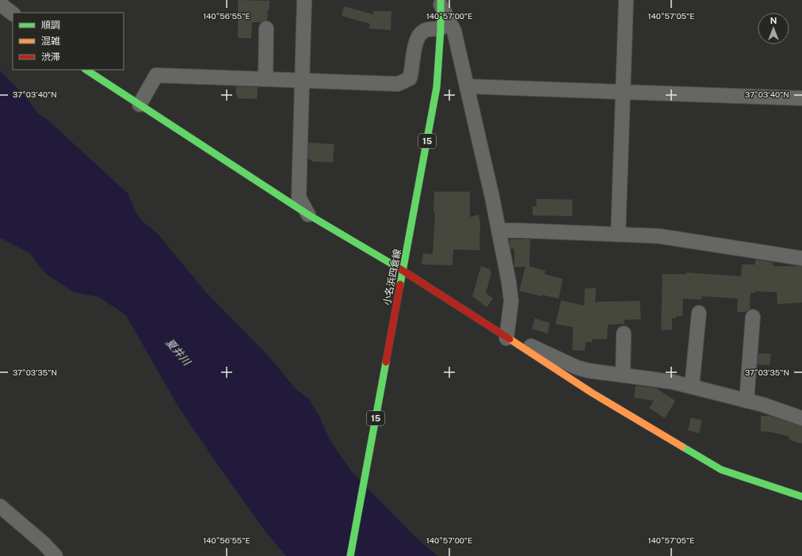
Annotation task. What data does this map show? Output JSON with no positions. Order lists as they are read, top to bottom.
{
  "streets": {
    "street": ["15", "小名浜四倉線"]
  },
  "water": ["夏井川"],
  "legend": ["順調", "混雑", "渋滞"],
  "north": "top",
  "coordinates": [
    "140°56'55\"E",
    "140°57'00\"E",
    "140°57'05\"E",
    "37°03'40\"N",
    "37°03'35\"N"
  ]
}
